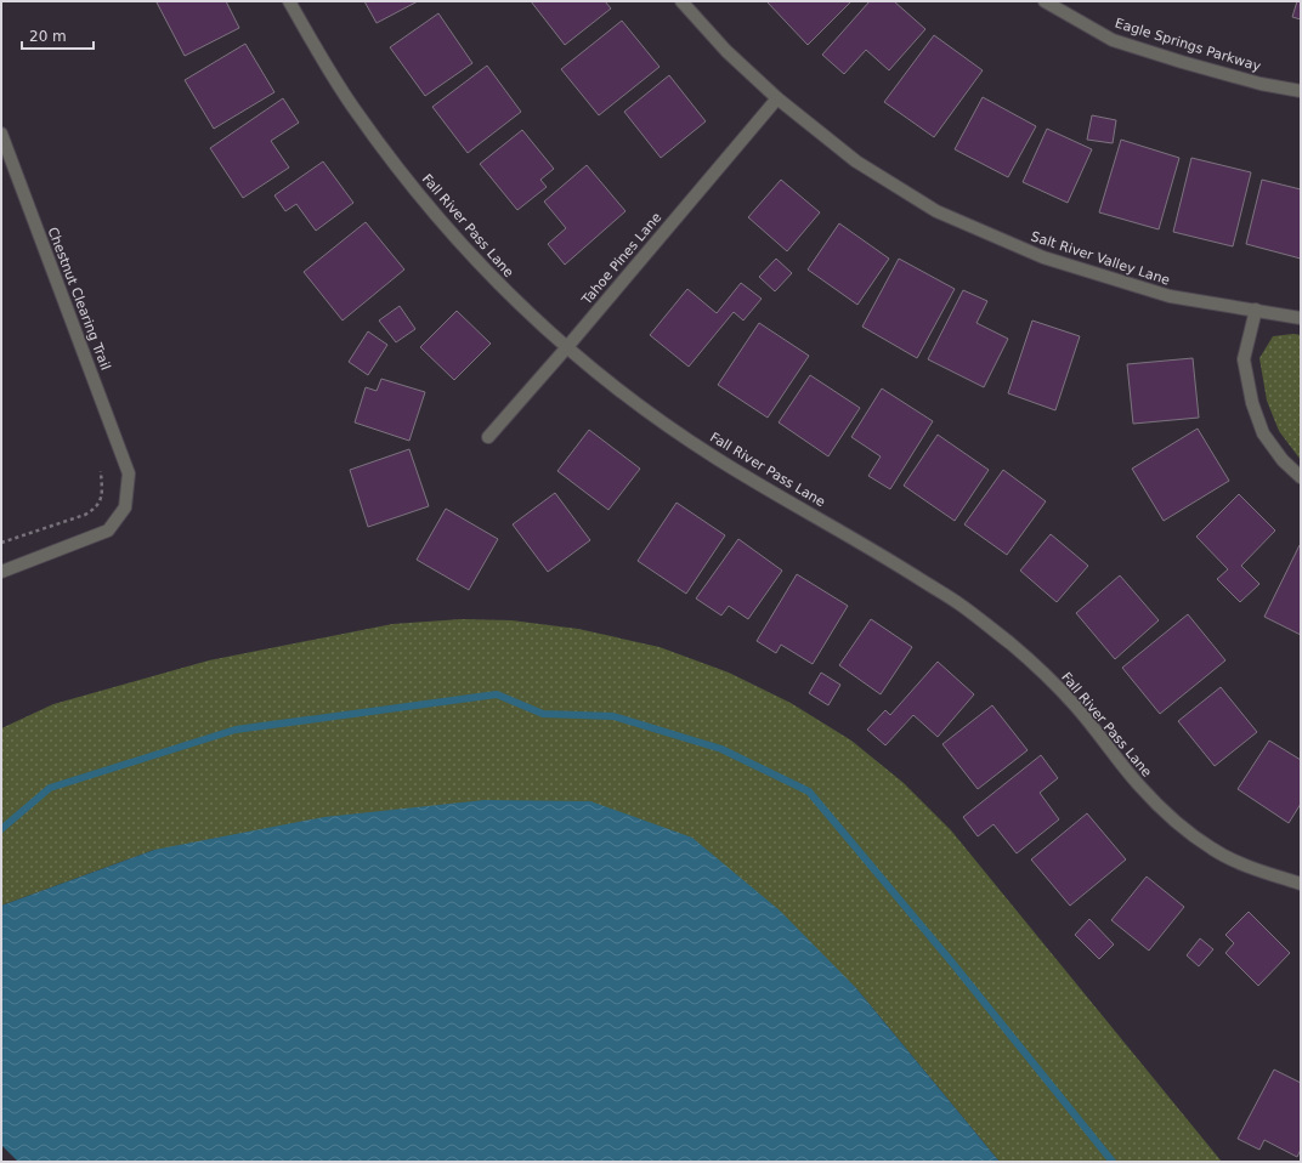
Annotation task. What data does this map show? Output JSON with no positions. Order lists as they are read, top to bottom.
{
  "streets": {
    "street": [
      "Eagle Springs Parkway",
      "Fall River Pass Lane",
      "Tahoe Pines Lane",
      "Salt River Valley Lane",
      "Chestnut Clearing Trail"
    ]
  },
  "crossings": [
    ["Fall River Pass Lane", "Tahoe Pines Lane"],
    ["Tahoe Pines Lane", "Salt River Valley Lane"]
  ],
  "scale_bar": "20 m"
}
